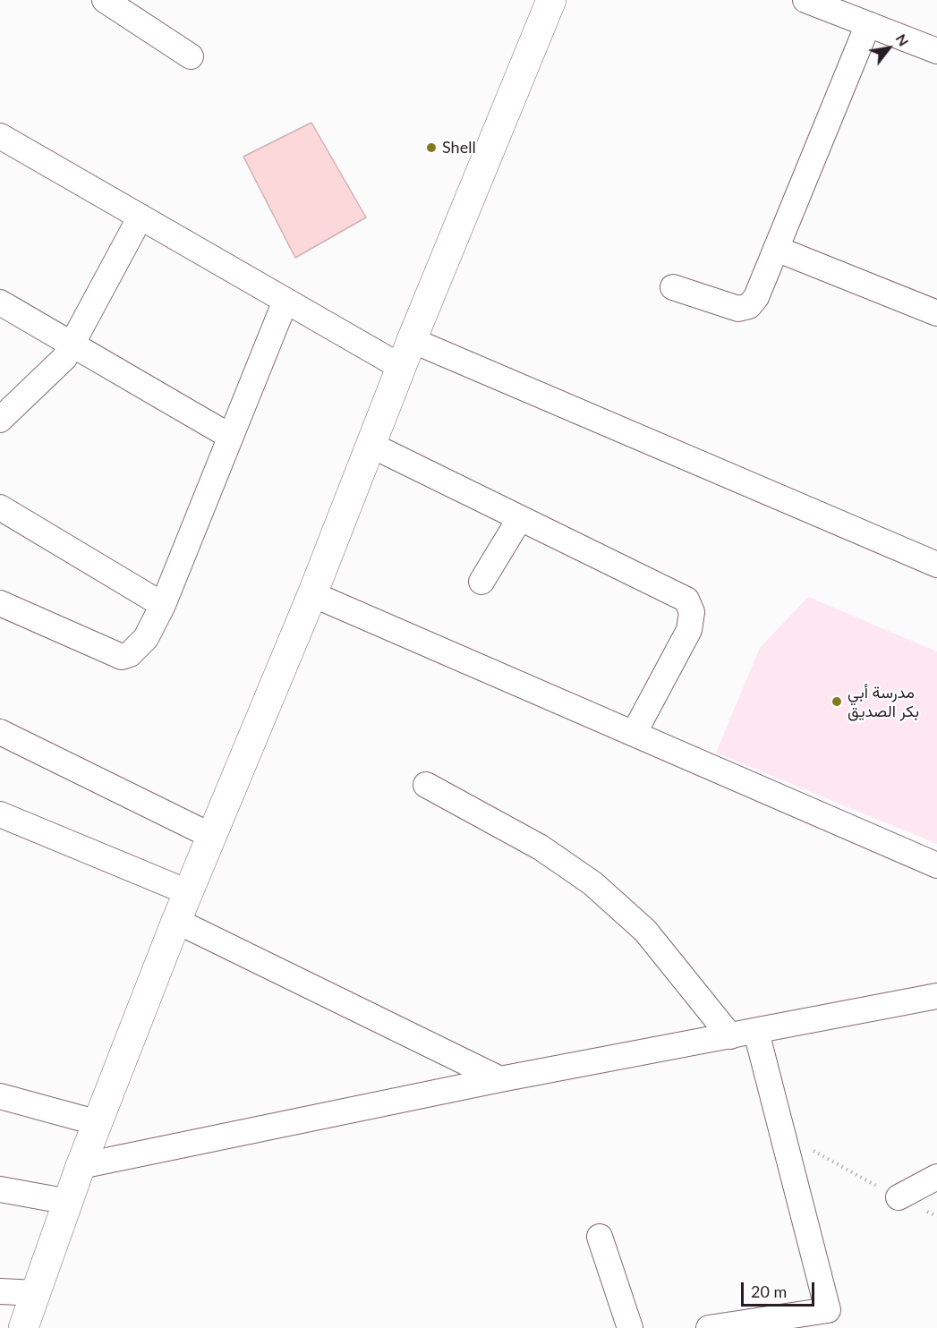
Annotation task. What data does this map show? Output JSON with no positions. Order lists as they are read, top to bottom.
{
  "places": ["Shell", "مدرسة أبي بكر الصديق"],
  "scale_bar": "20 m",
  "north": "top right"
}
